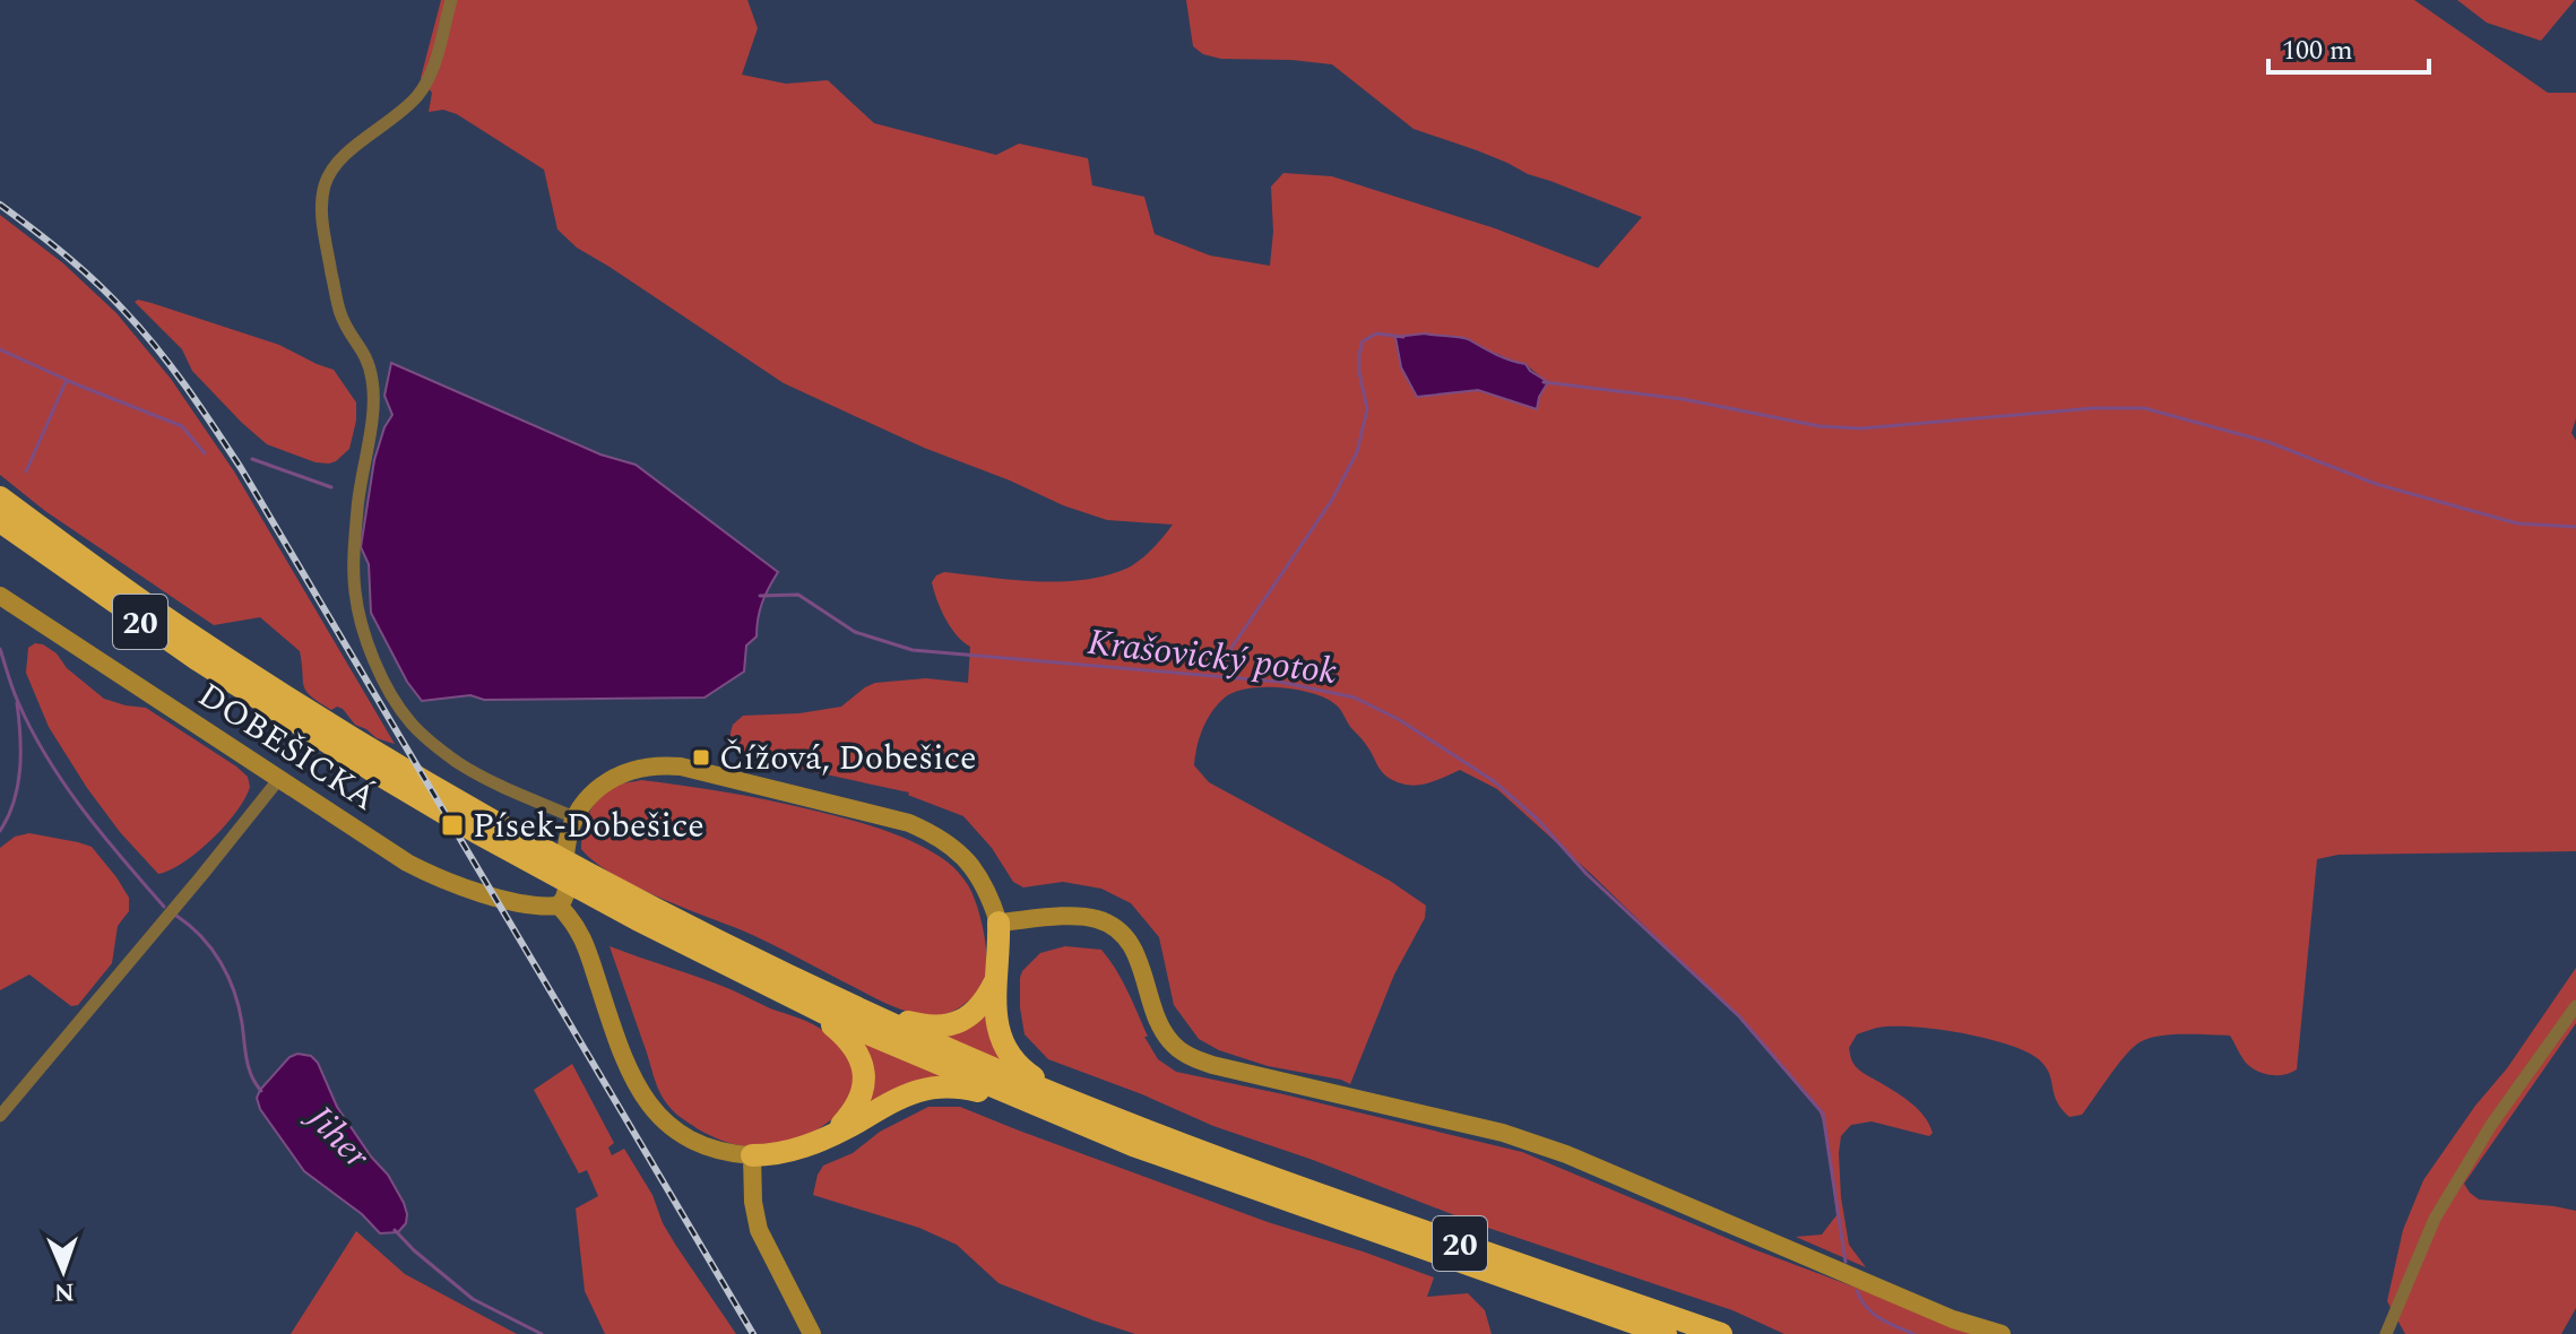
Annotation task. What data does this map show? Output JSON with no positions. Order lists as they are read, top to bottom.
{
  "streets": {
    "highway": ["20"],
    "street": ["DOBEŠICKÁ"]
  },
  "water": ["Krašovický potok", "Jiher"],
  "places": {
    "transit": ["Čížová, Dobešice", "Písek-Dobešice"]
  },
  "scale_bar": "100 m",
  "north": "bottom"
}
